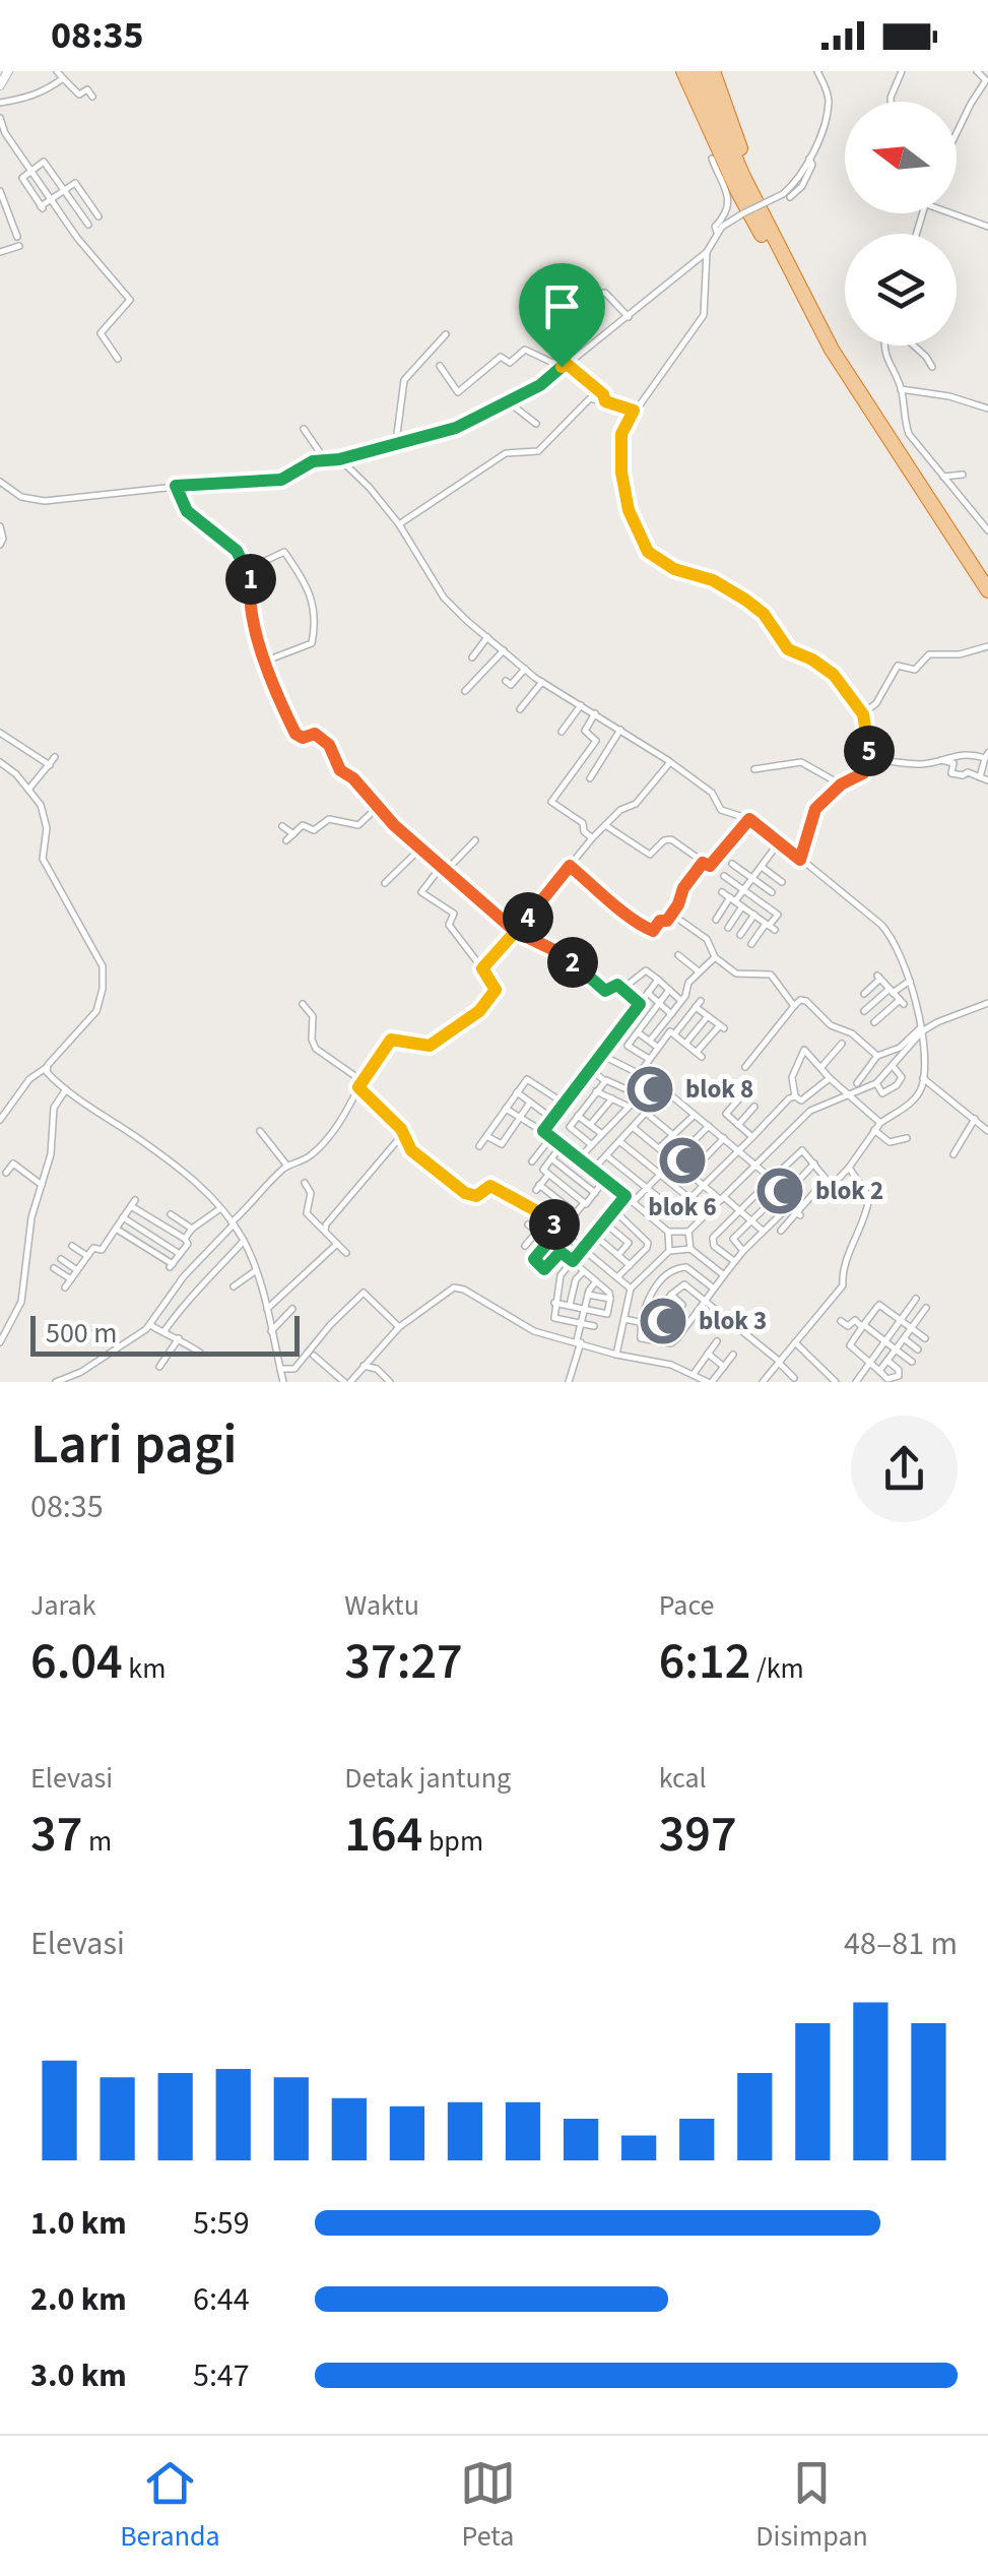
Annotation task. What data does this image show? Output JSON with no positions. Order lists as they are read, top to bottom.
{
  "places": {
    "mosque": [
      "blok 8",
      "blok 6",
      "blok 2",
      "blok 3"
    ]
  },
  "scale_bar": "500 m",
  "north": "left",
  "page": {
    "status": "08:35",
    "pins": [
      "1",
      "5",
      "4",
      "2",
      "3"
    ],
    "scale": "500 m",
    "heading": ["Lari pagi", "08:35"],
    "stats": [
      ["Jarak", "6.04 km"],
      ["Waktu", "37:27"],
      ["Pace", "6:12 /km"],
      ["Elevasi", "37 m"],
      ["Detak jantung", "164 bpm"],
      ["kcal", "397"]
    ],
    "chart": ["Elevasi", "48–81 m"],
    "list": [
      {
        "name": "1.0 km",
        "note": "5:59"
      },
      {
        "name": "2.0 km",
        "note": "6:44"
      },
      {
        "name": "3.0 km",
        "note": "5:47"
      }
    ],
    "tabs": ["Beranda", "Peta", "Disimpan"]
  }
}
